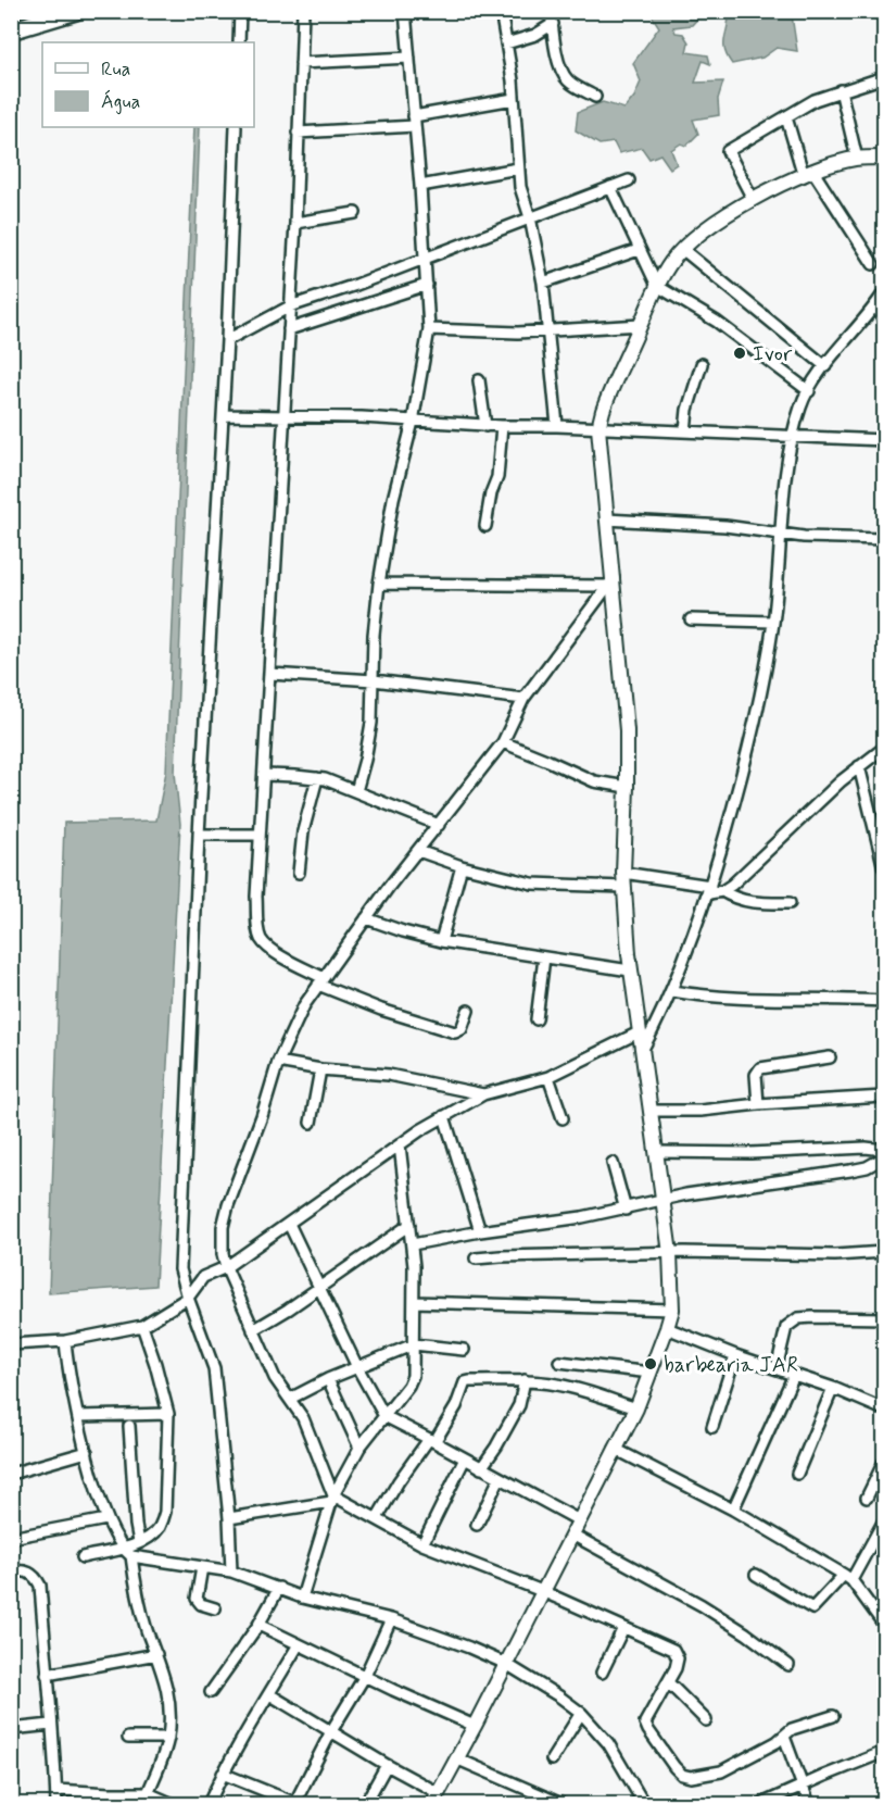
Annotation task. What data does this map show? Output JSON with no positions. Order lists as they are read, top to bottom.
{
  "places": ["Ivor", "barbearia JAR"],
  "legend": ["Rua", "Água"]
}
